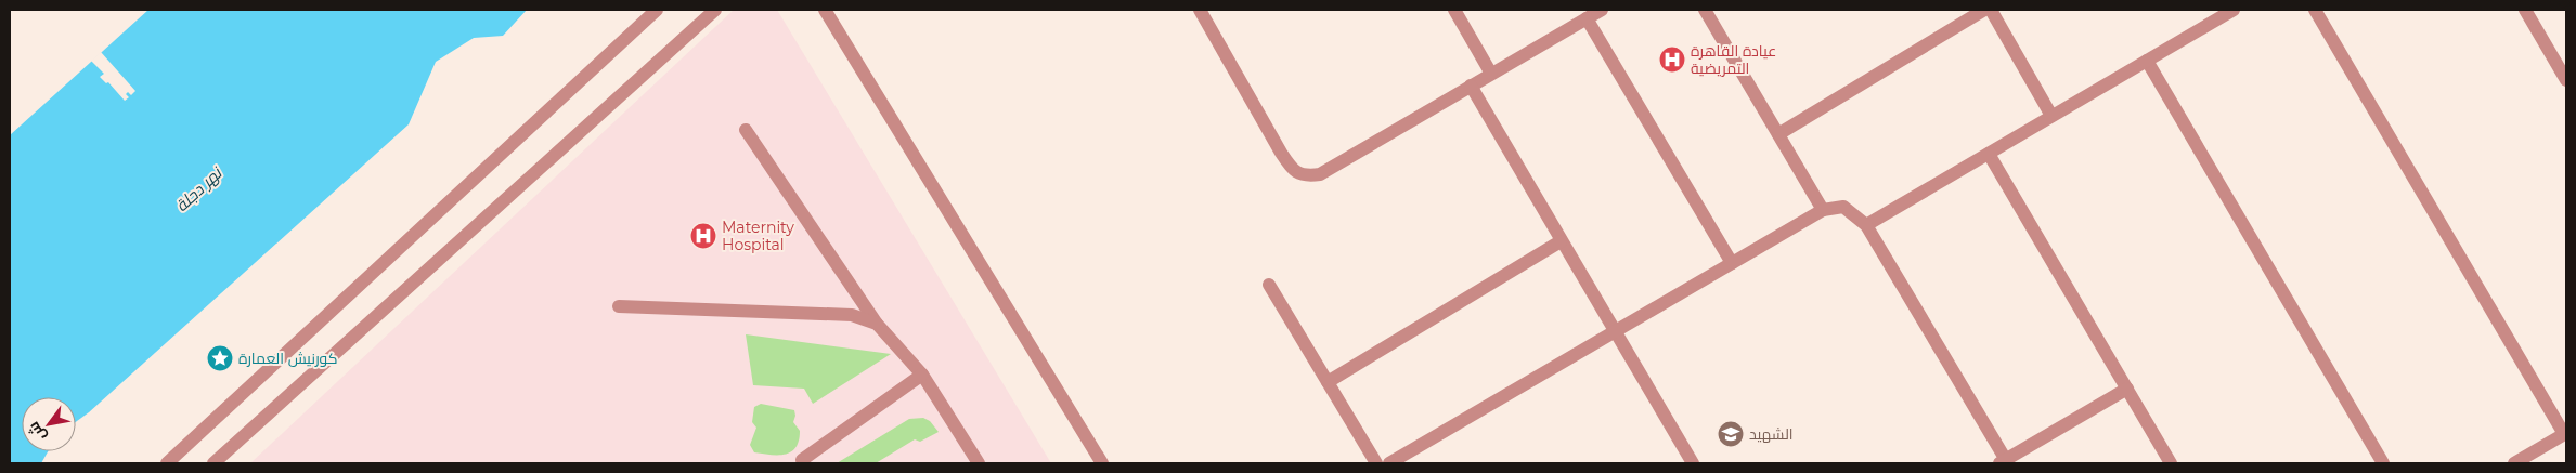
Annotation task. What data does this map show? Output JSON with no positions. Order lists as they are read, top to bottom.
{
  "water": ["نهر دجلة"],
  "places": {
    "hospital": ["عيادة القاهرة التمريضية", "Maternity Hospital"],
    "place": ["كورنيش العمارة"],
    "school or university": ["الشهيد"]
  },
  "north": "bottom left"
}
